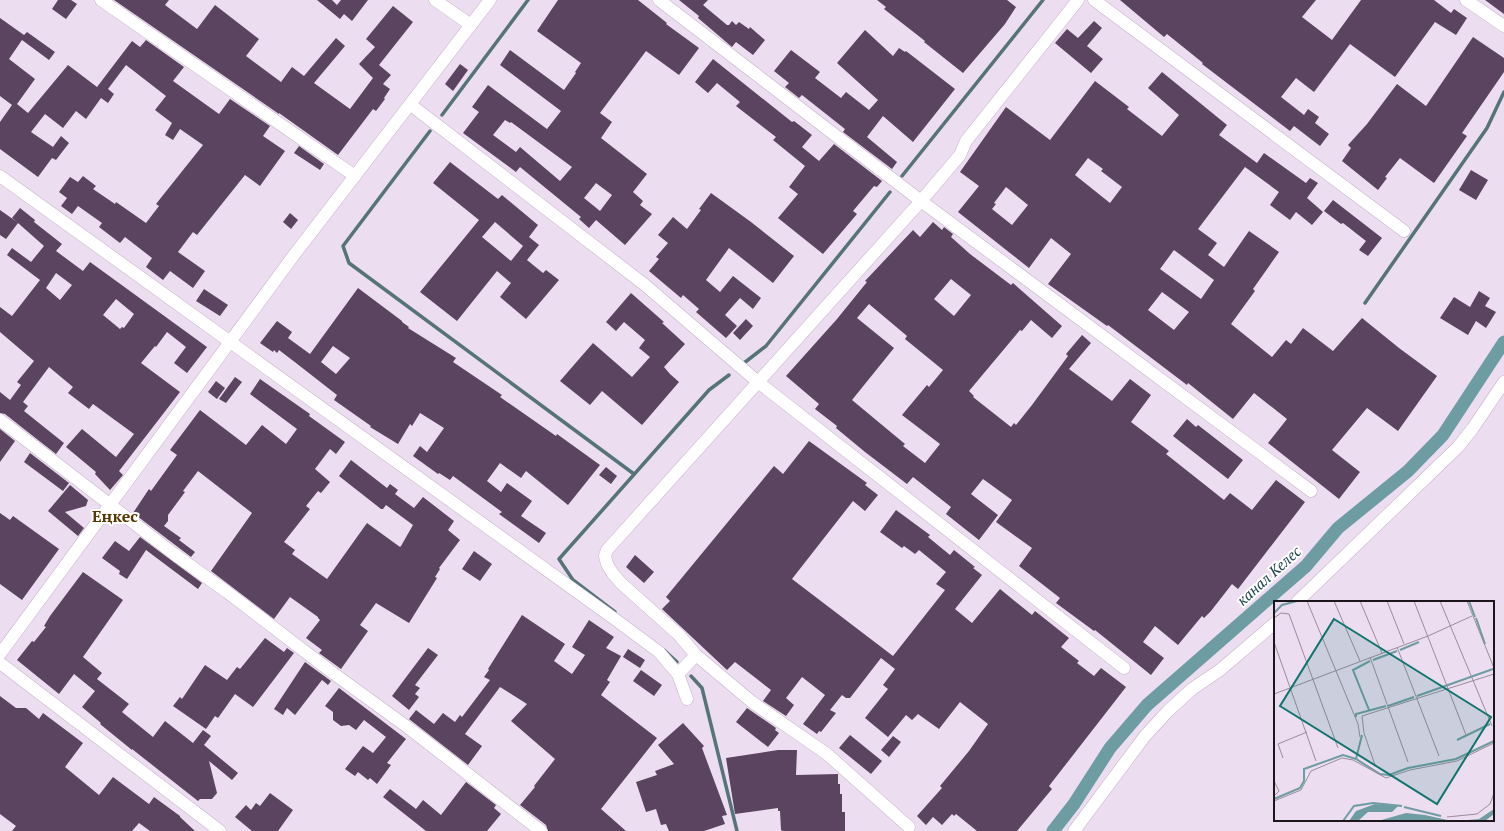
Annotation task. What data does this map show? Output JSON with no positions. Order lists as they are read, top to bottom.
{
  "districts": ["Еңкес"],
  "water": ["канал Келес"]
}
